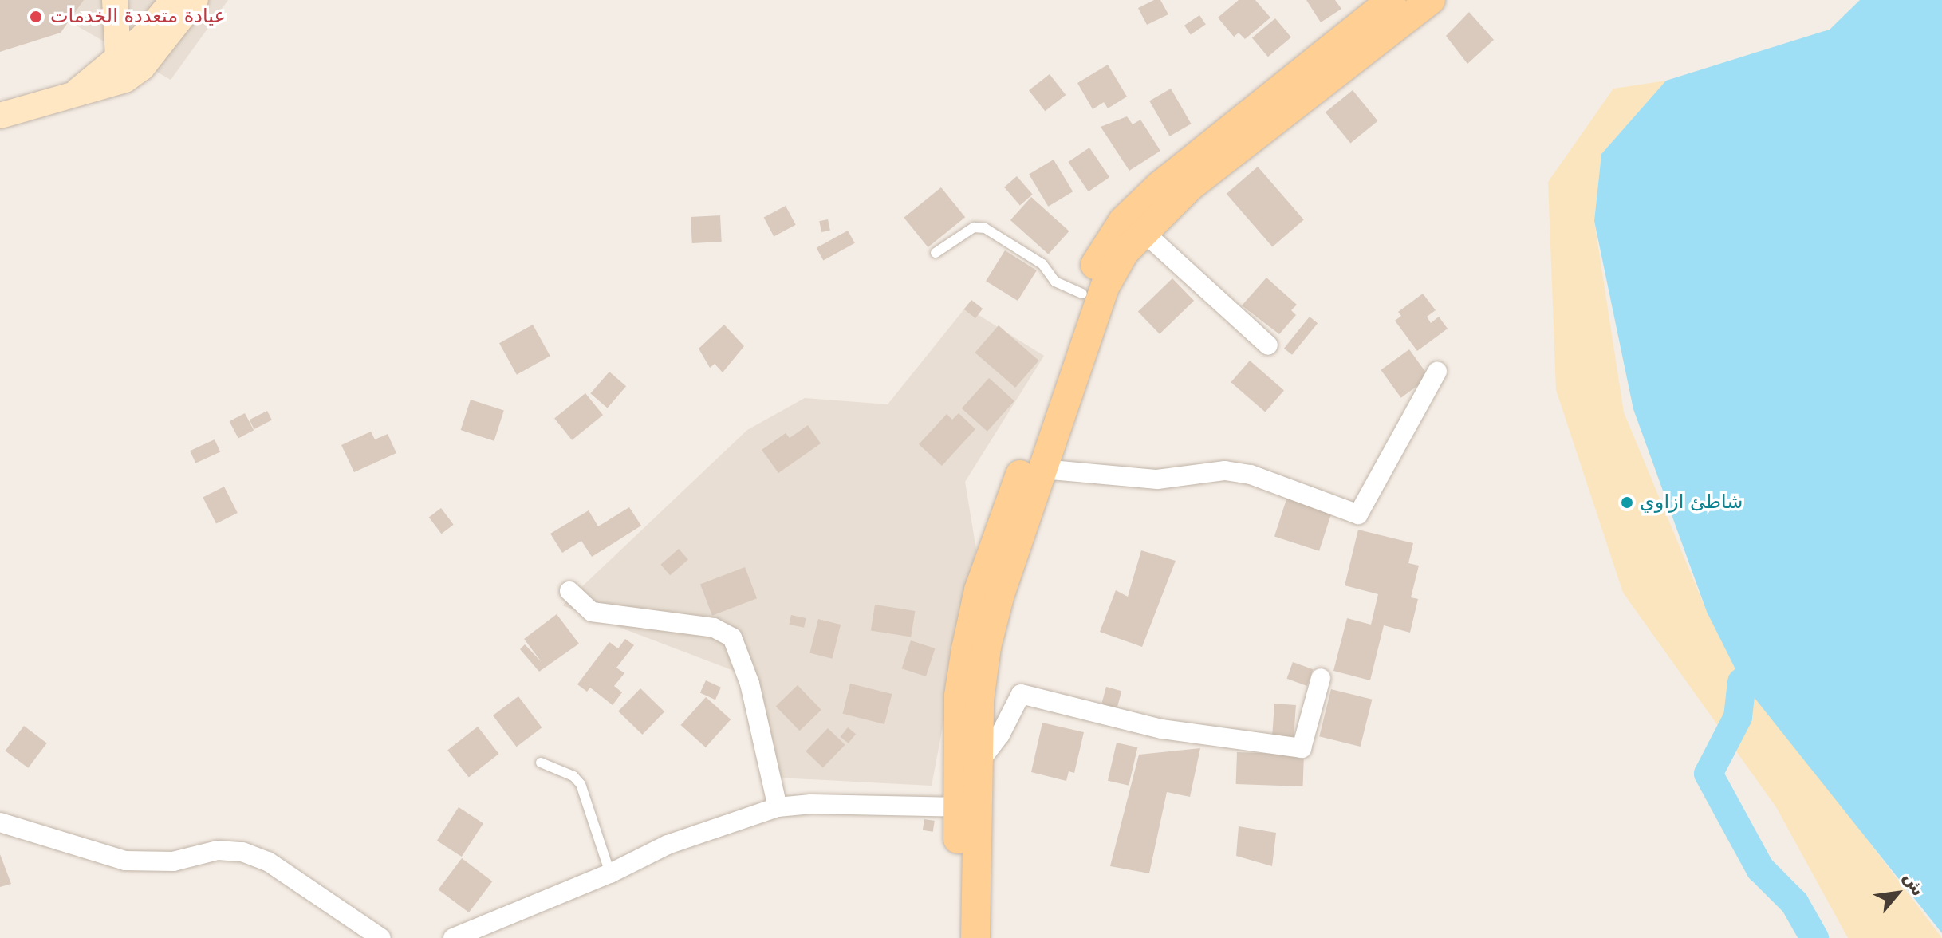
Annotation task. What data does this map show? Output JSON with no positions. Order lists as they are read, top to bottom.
{
  "places": ["عيادة متعددة الخدمات", "شاطئ ازاوي"],
  "north": "top right"
}
